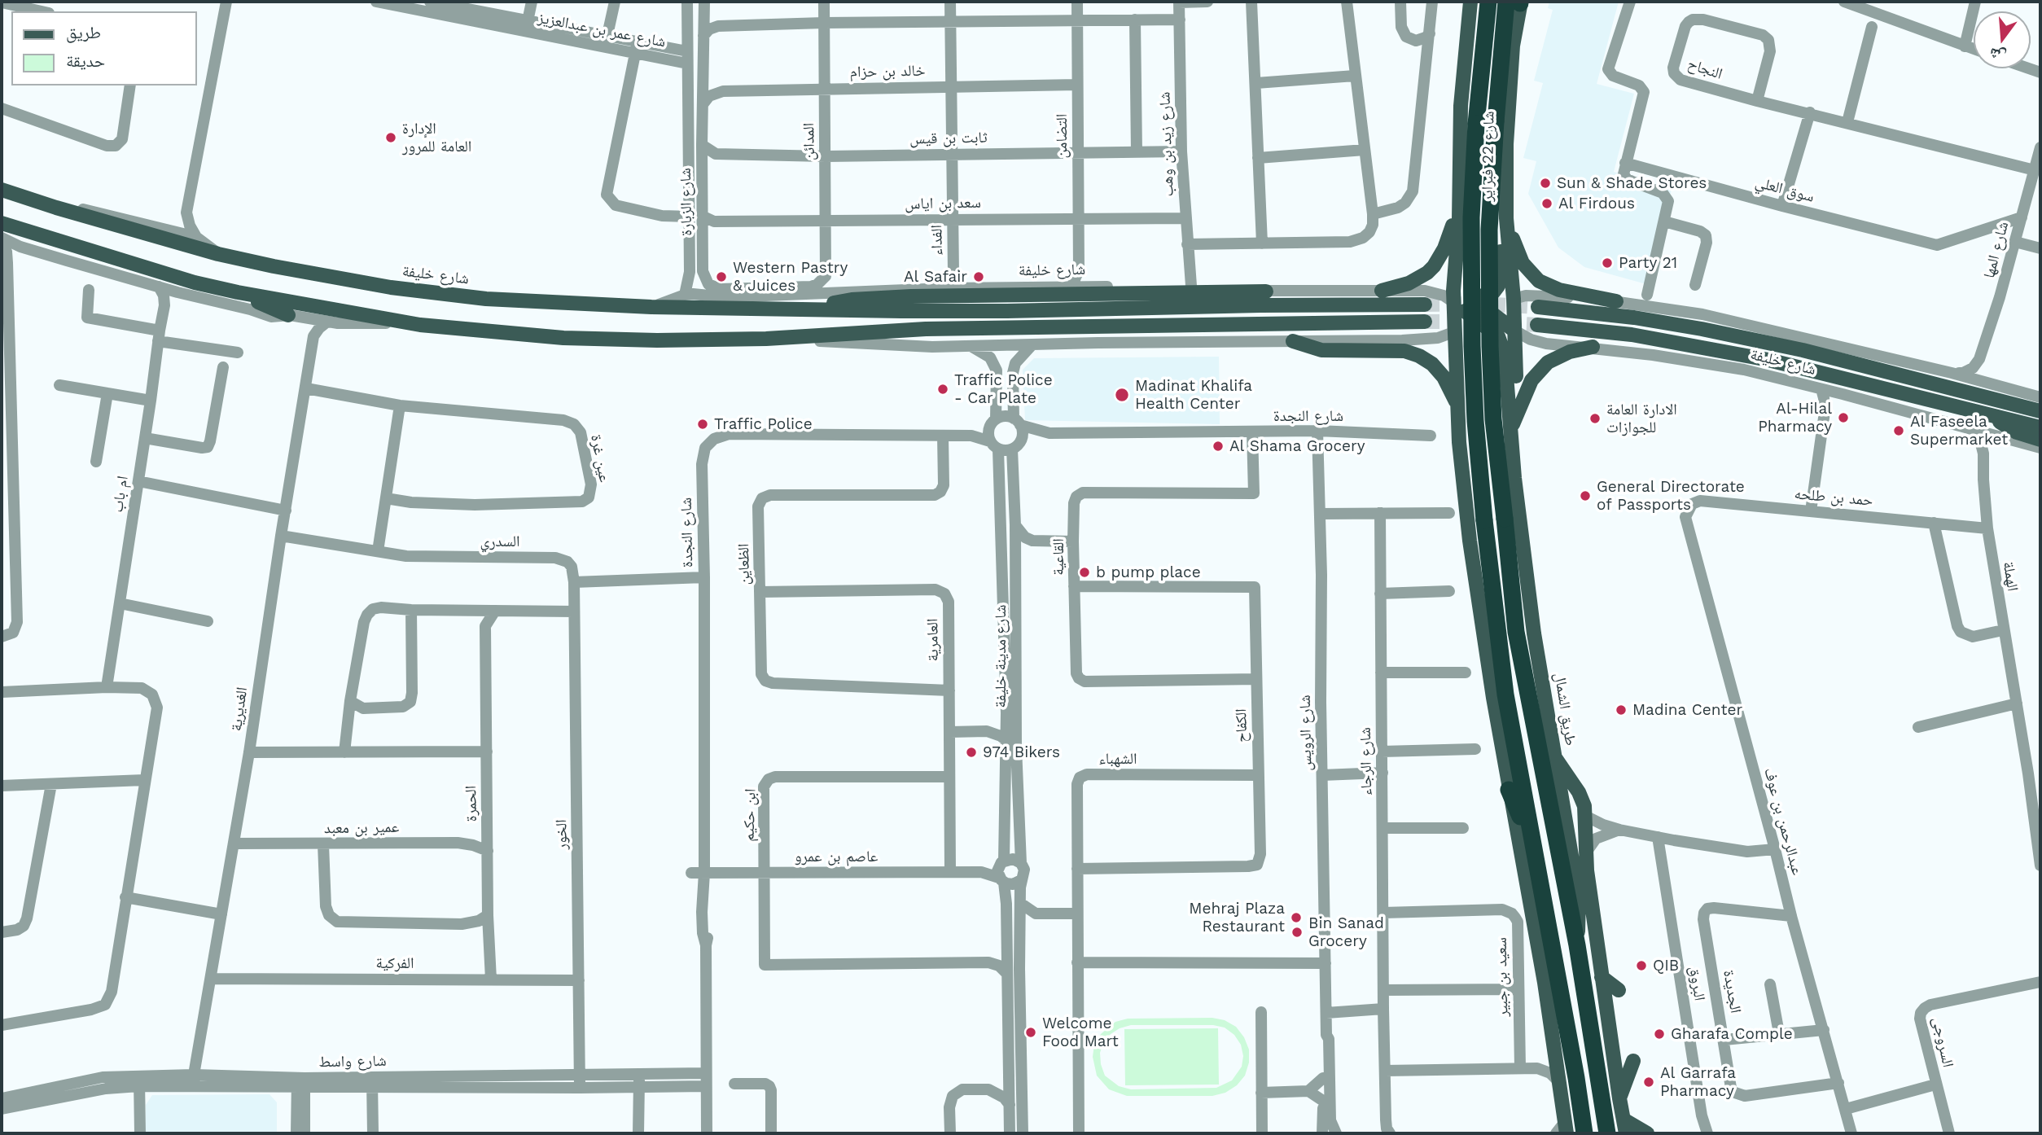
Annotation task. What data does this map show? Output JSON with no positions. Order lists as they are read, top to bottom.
{
  "streets": {
    "highway": ["شارع 22 فبراير", "طريق الشمال"],
    "main road": ["شارع خليفة"],
    "street": [
      "شارع عمر بن عبدالعزيز",
      "النجاح",
      "خالد بن حزام",
      "التضامن",
      "ثابت بن قيس",
      "المدائن",
      "شارع زيد بن وهب",
      "سوق العلي",
      "شارع الزبارة",
      "سعد بن اياس",
      "الفداء",
      "شارع المها",
      "شارع النجدة",
      "عين غرة",
      "ام باب",
      "حمد بن طلحه",
      "السدري",
      "القاعية",
      "الظعاين",
      "الهملة",
      "العامرية",
      "شارع مدينة خليفة",
      "الغديرية",
      "الكفاح",
      "شارع الرويس",
      "الشهباء",
      "شارع الرجاء",
      "الحمرة",
      "ابن حكيم",
      "عبدالرحمن بن عوف",
      "عمير بن معبد",
      "الخور",
      "عاصم بن عمرو",
      "الفركية",
      "سعيد بن جبير",
      "البروق",
      "الجديدة",
      "السروجى",
      "شارع واسط"
    ]
  },
  "crossings": [
    ["شارع عمر بن عبدالعزيز", "شارع الزبارة"],
    ["شارع عمر بن عبدالعزيز", "سعد بن اياس"],
    ["النجاح", "شارع المها"],
    ["خالد بن حزام", "التضامن"],
    ["خالد بن حزام", "المدائن"],
    ["خالد بن حزام", "شارع الزبارة"],
    ["خالد بن حزام", "الفداء"],
    ["التضامن", "ثابت بن قيس"],
    ["التضامن", "سعد بن اياس"],
    ["التضامن", "شارع خليفة"],
    ["ثابت بن قيس", "المدائن"],
    ["ثابت بن قيس", "شارع زيد بن وهب"],
    ["ثابت بن قيس", "الفداء"],
    ["المدائن", "شارع الزبارة"],
    ["المدائن", "سعد بن اياس"],
    ["شارع زيد بن وهب", "سعد بن اياس"],
    ["شارع زيد بن وهب", "شارع خليفة"],
    ["شارع 22 فبراير", "شارع خليفة"],
    ["شارع 22 فبراير", "طريق الشمال"],
    ["سوق العلي", "شارع المها"],
    ["شارع الزبارة", "سعد بن اياس"],
    ["شارع الزبارة", "شارع خليفة"],
    ["سعد بن اياس", "الفداء"],
    ["الفداء", "شارع خليفة"],
    ["شارع خليفة", "الهملة"],
    ["شارع خليفة", "طريق الشمال"],
    ["شارع النجدة", "القاعية"],
    ["شارع النجدة", "الظعاين"],
    ["شارع النجدة", "شارع مدينة خليفة"],
    ["شارع النجدة", "شارع الرويس"],
    ["شارع النجدة", "عاصم بن عمرو"],
    ["شارع النجدة", "شارع واسط"],
    ["عين غرة", "الغديرية"],
    ["حمد بن طلحه", "الهملة"],
    ["حمد بن طلحه", "عبدالرحمن بن عوف"],
    ["السدري", "الغديرية"],
    ["السدري", "الخور"],
    ["القاعية", "الكفاح"],
    ["الظعاين", "العامرية"],
    ["العامرية", "ابن حكيم"],
    ["العامرية", "عاصم بن عمرو"],
    ["شارع مدينة خليفة", "عاصم بن عمرو"],
    ["الغديرية", "عمير بن معبد"],
    ["الغديرية", "الفركية"],
    ["الغديرية", "شارع واسط"],
    ["الكفاح", "الشهباء"],
    ["شارع الرجاء", "سعيد بن جبير"],
    ["الحمرة", "عمير بن معبد"],
    ["الحمرة", "الفركية"],
    ["ابن حكيم", "عاصم بن عمرو"],
    ["عبدالرحمن بن عوف", "الجديدة"],
    ["الخور", "الفركية"],
    ["الخور", "شارع واسط"]
  ],
  "places": [
    "الإدارة العامة للمرور",
    "Sun & Shade Stores",
    "Al Firdous",
    "Party 21",
    "Western Pastry & Juices",
    "Al Safair",
    "Traffic Police - Car Plate",
    "Madinat Khalifa Health Center",
    "Al-Hilal Pharmacy",
    "الادارة العامة للجوازات",
    "Traffic Police",
    "Al Faseela Supermarket",
    "Al Shama Grocery",
    "General Directorate of Passports",
    "b pump place",
    "Madina Center",
    "974 Bikers",
    "Mehraj Plaza Restaurant",
    "Bin Sanad Grocery",
    "QIB",
    "Welcome Food Mart",
    "Gharafa Comple",
    "Al Garrafa Pharmacy"
  ],
  "legend": ["طريق", "حديقة"],
  "north": "bottom"
}
